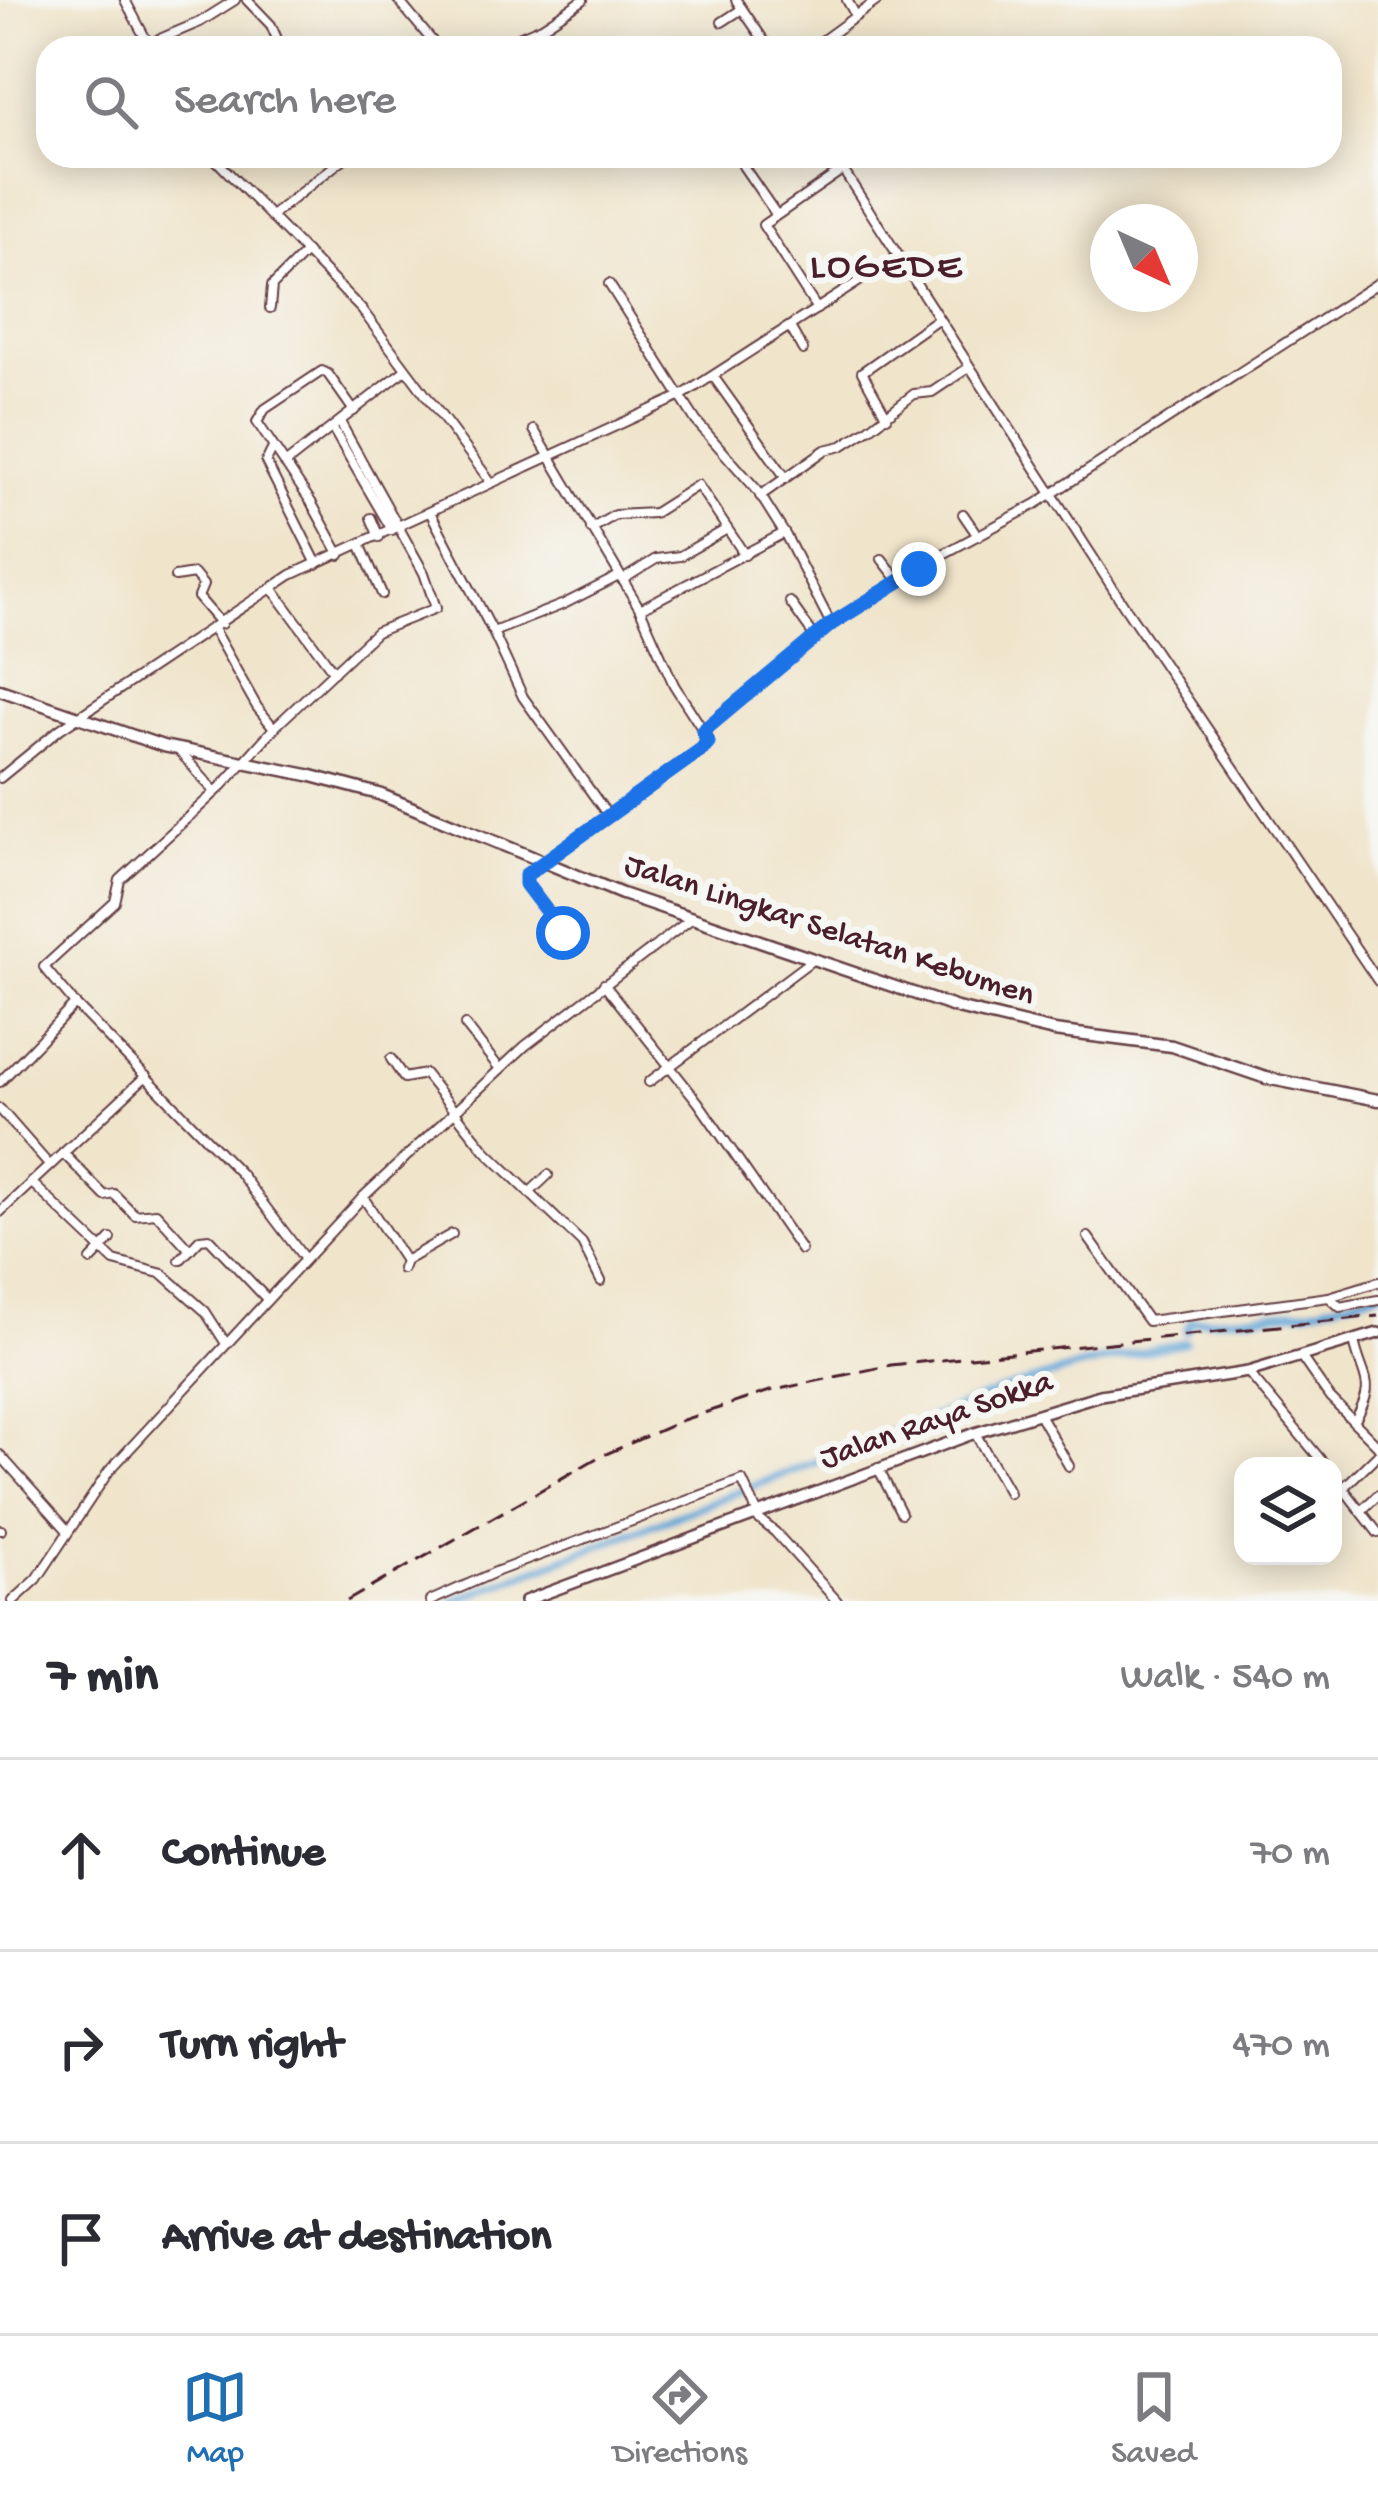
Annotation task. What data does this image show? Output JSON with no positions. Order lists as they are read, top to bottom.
{
  "streets": {
    "highway": ["Jalan Lingkar Selatan Kebumen"],
    "main road": ["Jalan Raya Sokka"]
  },
  "districts": ["LOGEDE"],
  "north": "bottom right",
  "page": {
    "search": "Search here",
    "heading": ["7 min", "Walk · 540 m"],
    "list": [
      ["Continue", "70 m"],
      ["Turn right", "470 m"],
      "Arrive at destination"
    ],
    "nav": ["Map", "Directions", "Saved"]
  }
}
